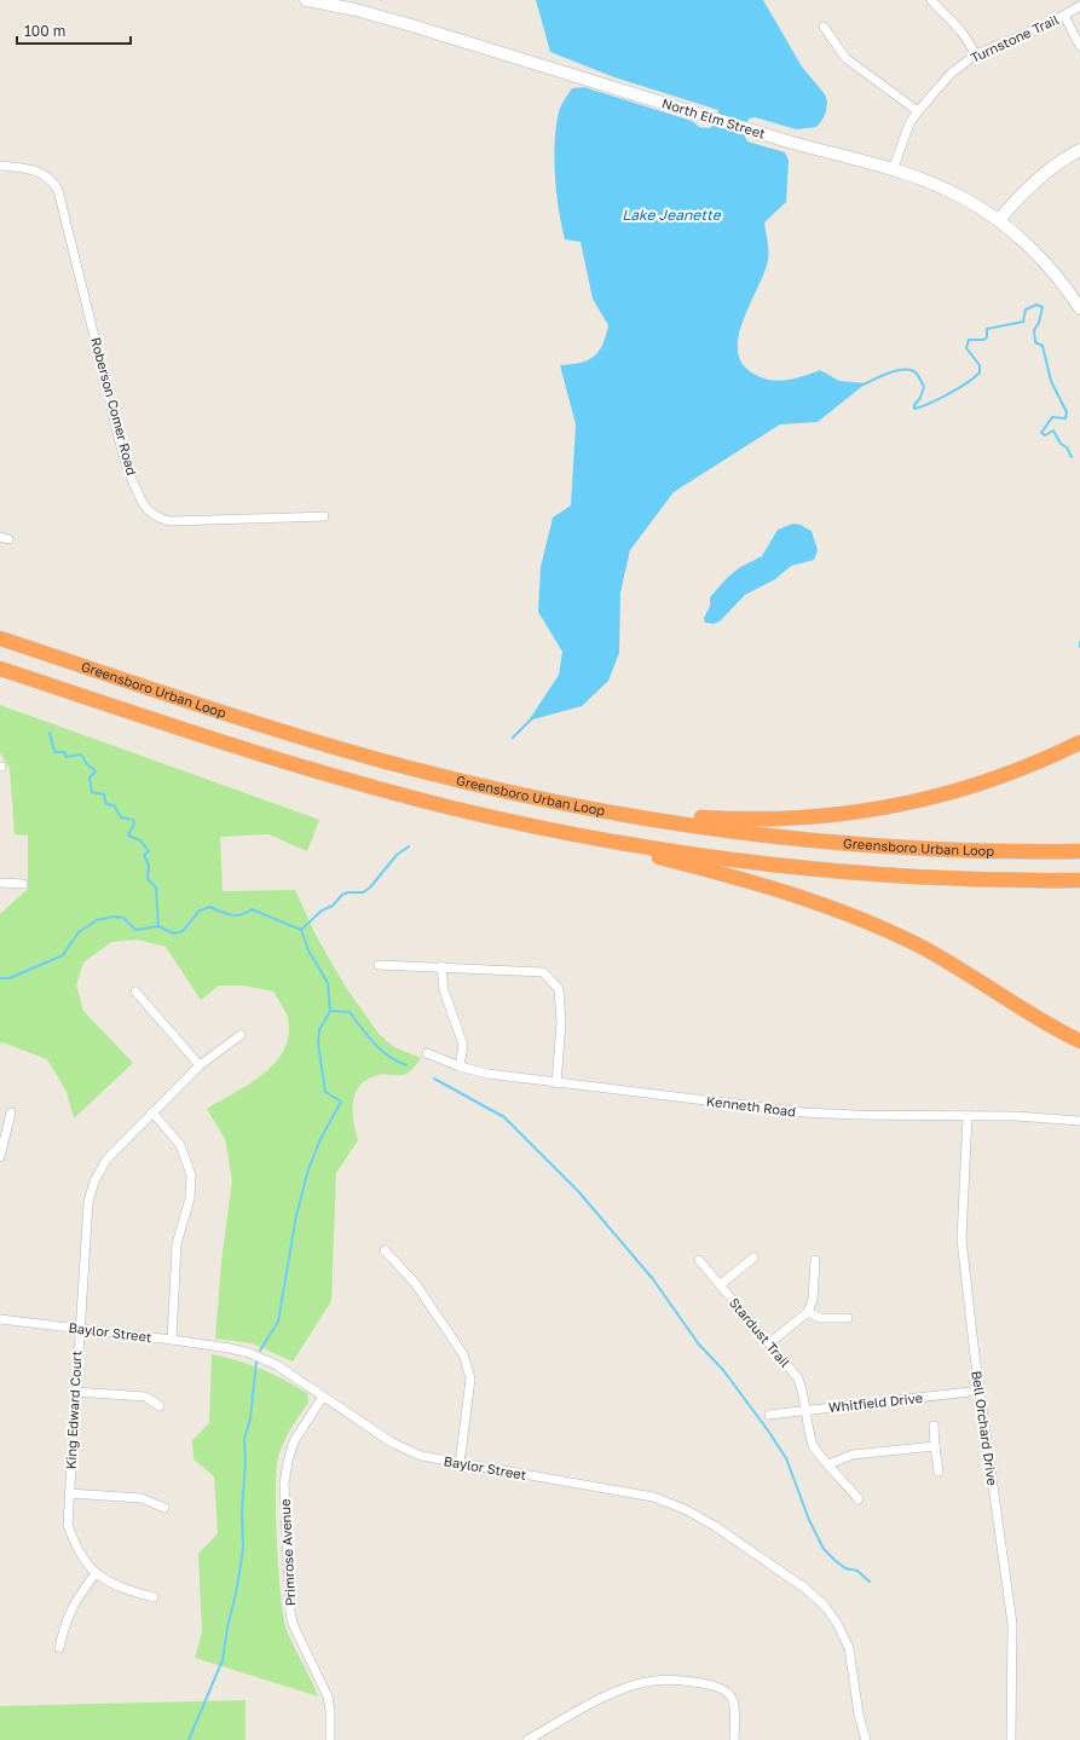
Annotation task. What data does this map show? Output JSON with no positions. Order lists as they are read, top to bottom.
{
  "streets": {
    "highway": ["Greensboro Urban Loop"],
    "main road": ["North Elm Street"],
    "street": [
      "Turnstone Trail",
      "Roberson Comer Road",
      "Kenneth Road",
      "Baylor Street",
      "Stardust Trail",
      "Whitfield Drive",
      "King Edward Court",
      "Bell Orchard Drive",
      "Primrose Avenue"
    ]
  },
  "crossings": [
    ["Turnstone Trail", "North Elm Street"],
    ["Kenneth Road", "Bell Orchard Drive"],
    ["Baylor Street", "King Edward Court"],
    ["Baylor Street", "Primrose Avenue"],
    ["Stardust Trail", "Whitfield Drive"],
    ["Whitfield Drive", "Bell Orchard Drive"]
  ],
  "water": ["Lake Jeanette"],
  "scale_bar": "100 m"
}
